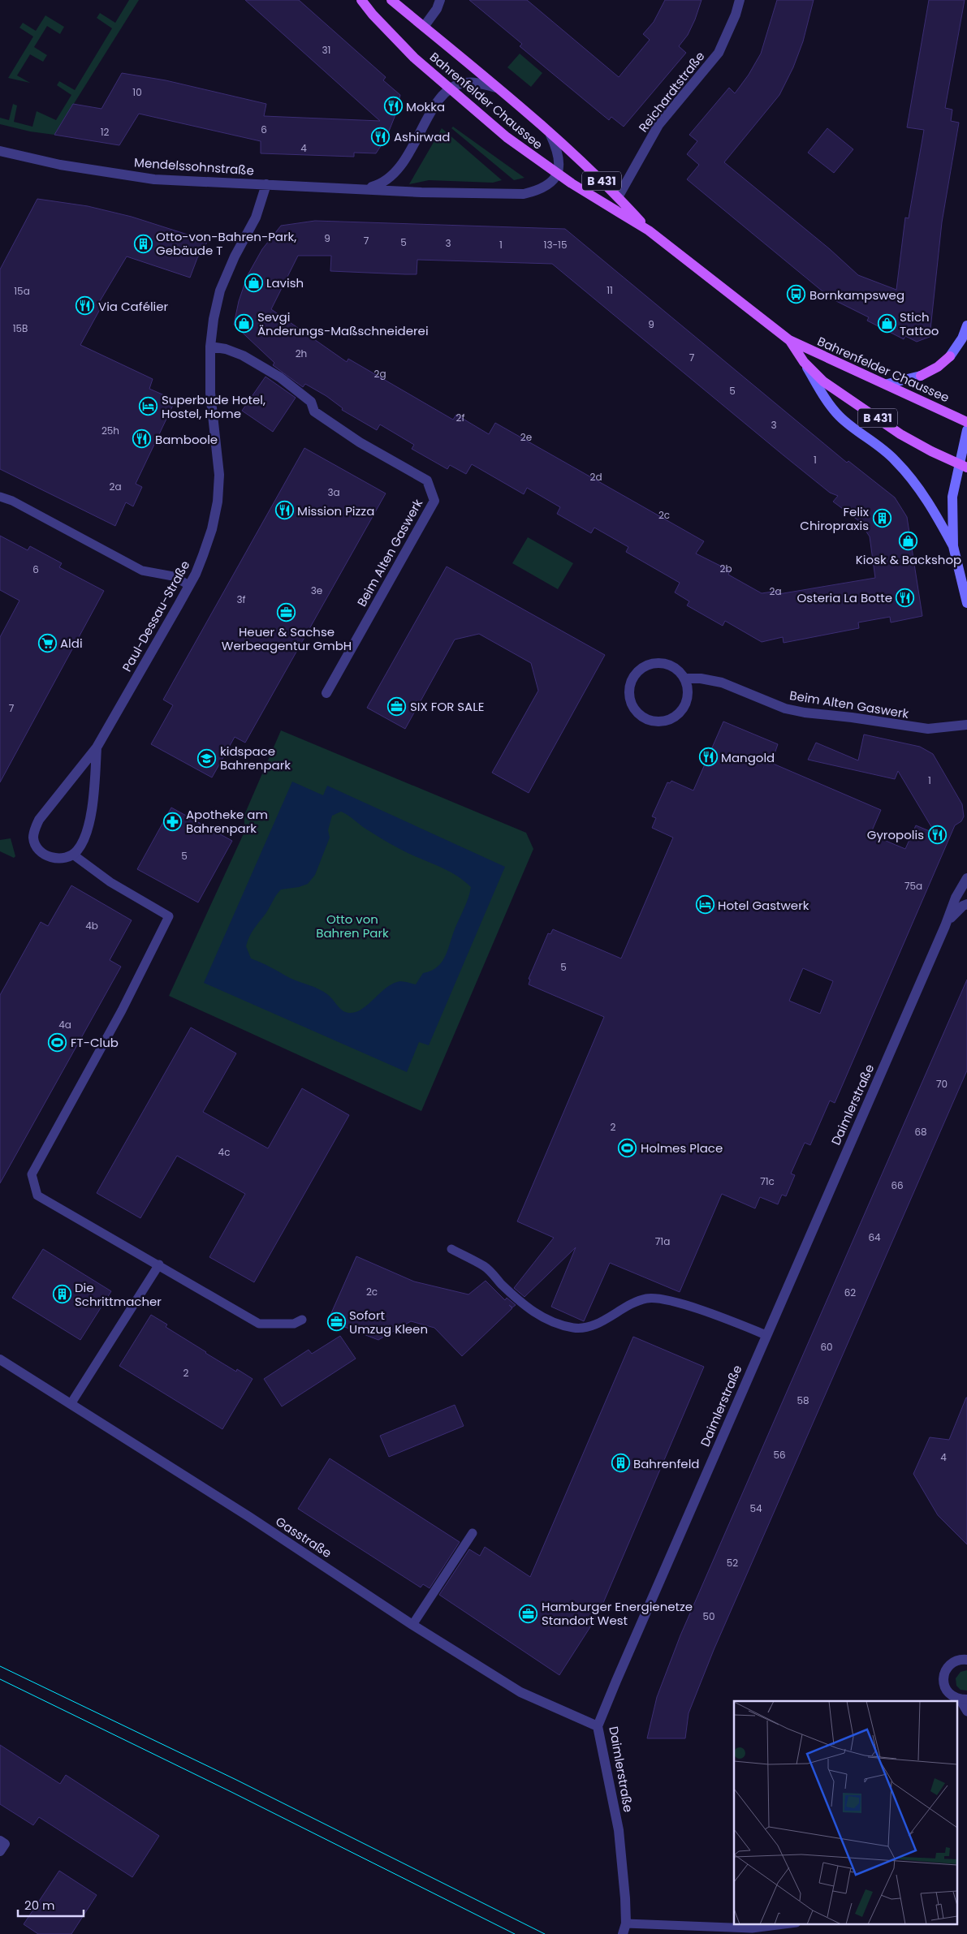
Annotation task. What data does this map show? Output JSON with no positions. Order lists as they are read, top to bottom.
{
  "streets": {
    "main road": ["Bahrenfelder Chaussee", "B 431"],
    "street": [
      "Reichardtstraße",
      "Mendelssohnstraße",
      "Beim Alten Gaswerk",
      "Paul-Dessau-Straße",
      "Daimlerstraße",
      "Gasstraße"
    ]
  },
  "crossings": [
    ["Reichardtstraße", "Bahrenfelder Chaussee"],
    ["Bahrenfelder Chaussee", "Mendelssohnstraße"],
    ["Mendelssohnstraße", "Paul-Dessau-Straße"],
    ["Beim Alten Gaswerk", "Paul-Dessau-Straße"],
    ["Daimlerstraße", "Gasstraße"]
  ],
  "parks": ["Otto von Bahren Park"],
  "places": {
    "restaurant": [
      "Mokka",
      "Ashirwad",
      "Via Cafélier",
      "Bamboole",
      "Mission Pizza",
      "Osteria La Botte",
      "Mangold",
      "Gyropolis"
    ],
    "building": [
      "Otto-von-Bahren-Park, Gebäude T",
      "Felix Chiropraxis",
      "Die Schrittmacher",
      "Bahrenfeld"
    ],
    "shop": [
      "Lavish",
      "Sevgi Änderungs-Maßschneiderei",
      "Stich Tattoo",
      "Kiosk & Backshop"
    ],
    "bus stop": ["Bornkampsweg"],
    "hotel": ["Superbude Hotel, Hostel, Home", "Hotel Gastwerk"],
    "office": [
      "Heuer & Sachse Werbeagentur GmbH",
      "SIX FOR SALE",
      "Sofort Umzug Kleen",
      "Hamburger Energienetze Standort West"
    ],
    "supermarket": ["Aldi"],
    "school or university": ["kidspace Bahrenpark"],
    "pharmacy": ["Apotheke am Bahrenpark"],
    "sports": ["FT-Club", "Holmes Place"]
  },
  "house_numbers": [
    "31",
    "10",
    "6",
    "12",
    "4",
    "9",
    "7",
    "5",
    "3",
    "1",
    "13-15",
    "11",
    "15a",
    "9",
    "15B",
    "2h",
    "7",
    "2g",
    "5",
    "2f",
    "3",
    "25h",
    "2e",
    "1",
    "2d",
    "2a",
    "3a",
    "2c",
    "2b",
    "6",
    "3e",
    "2a",
    "3f",
    "7",
    "1",
    "5",
    "75a",
    "4b",
    "5",
    "4a",
    "70",
    "2",
    "68",
    "4c",
    "71c",
    "66",
    "64",
    "71a",
    "2c",
    "62",
    "60",
    "2",
    "58",
    "56",
    "4",
    "54",
    "52",
    "50"
  ],
  "scale_bar": "20 m"
}
